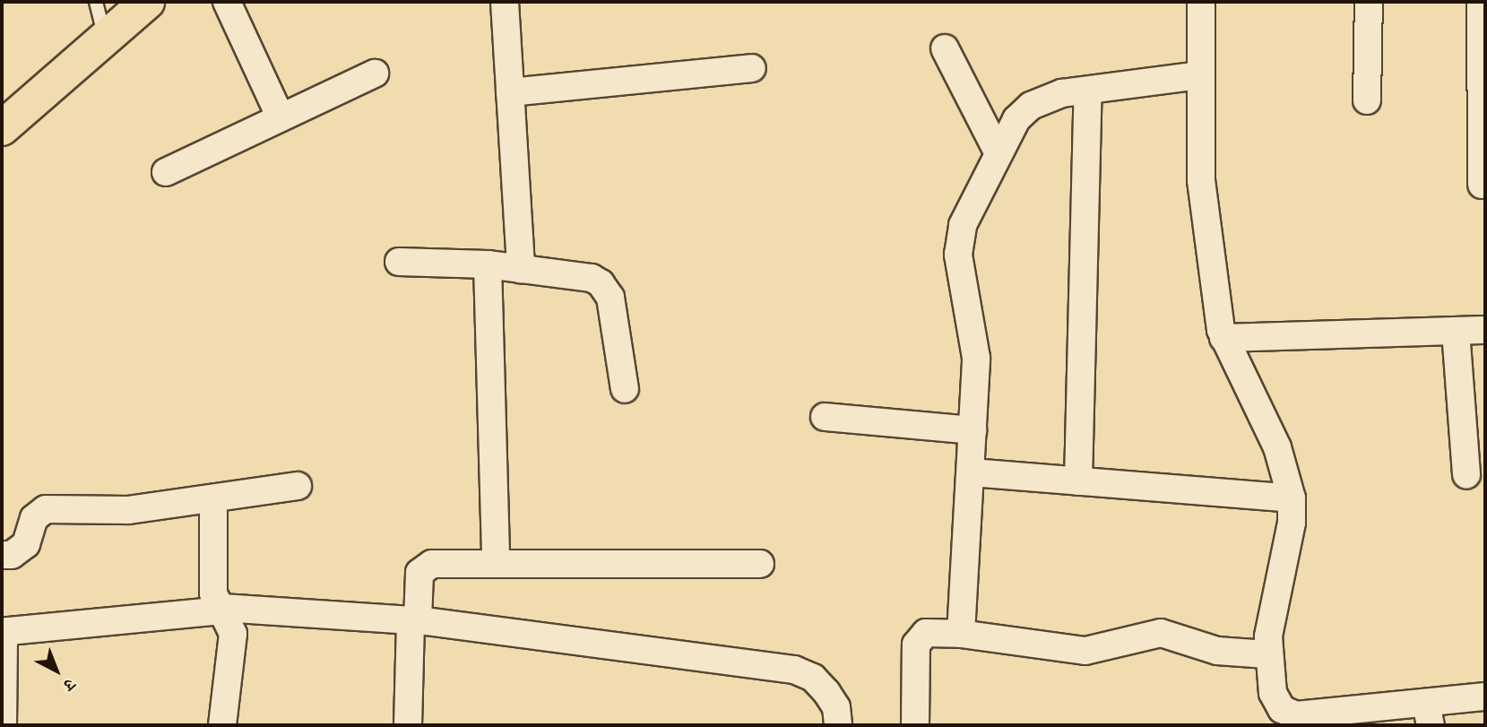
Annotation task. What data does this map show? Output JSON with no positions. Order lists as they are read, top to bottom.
{
  "north": "bottom right"
}
